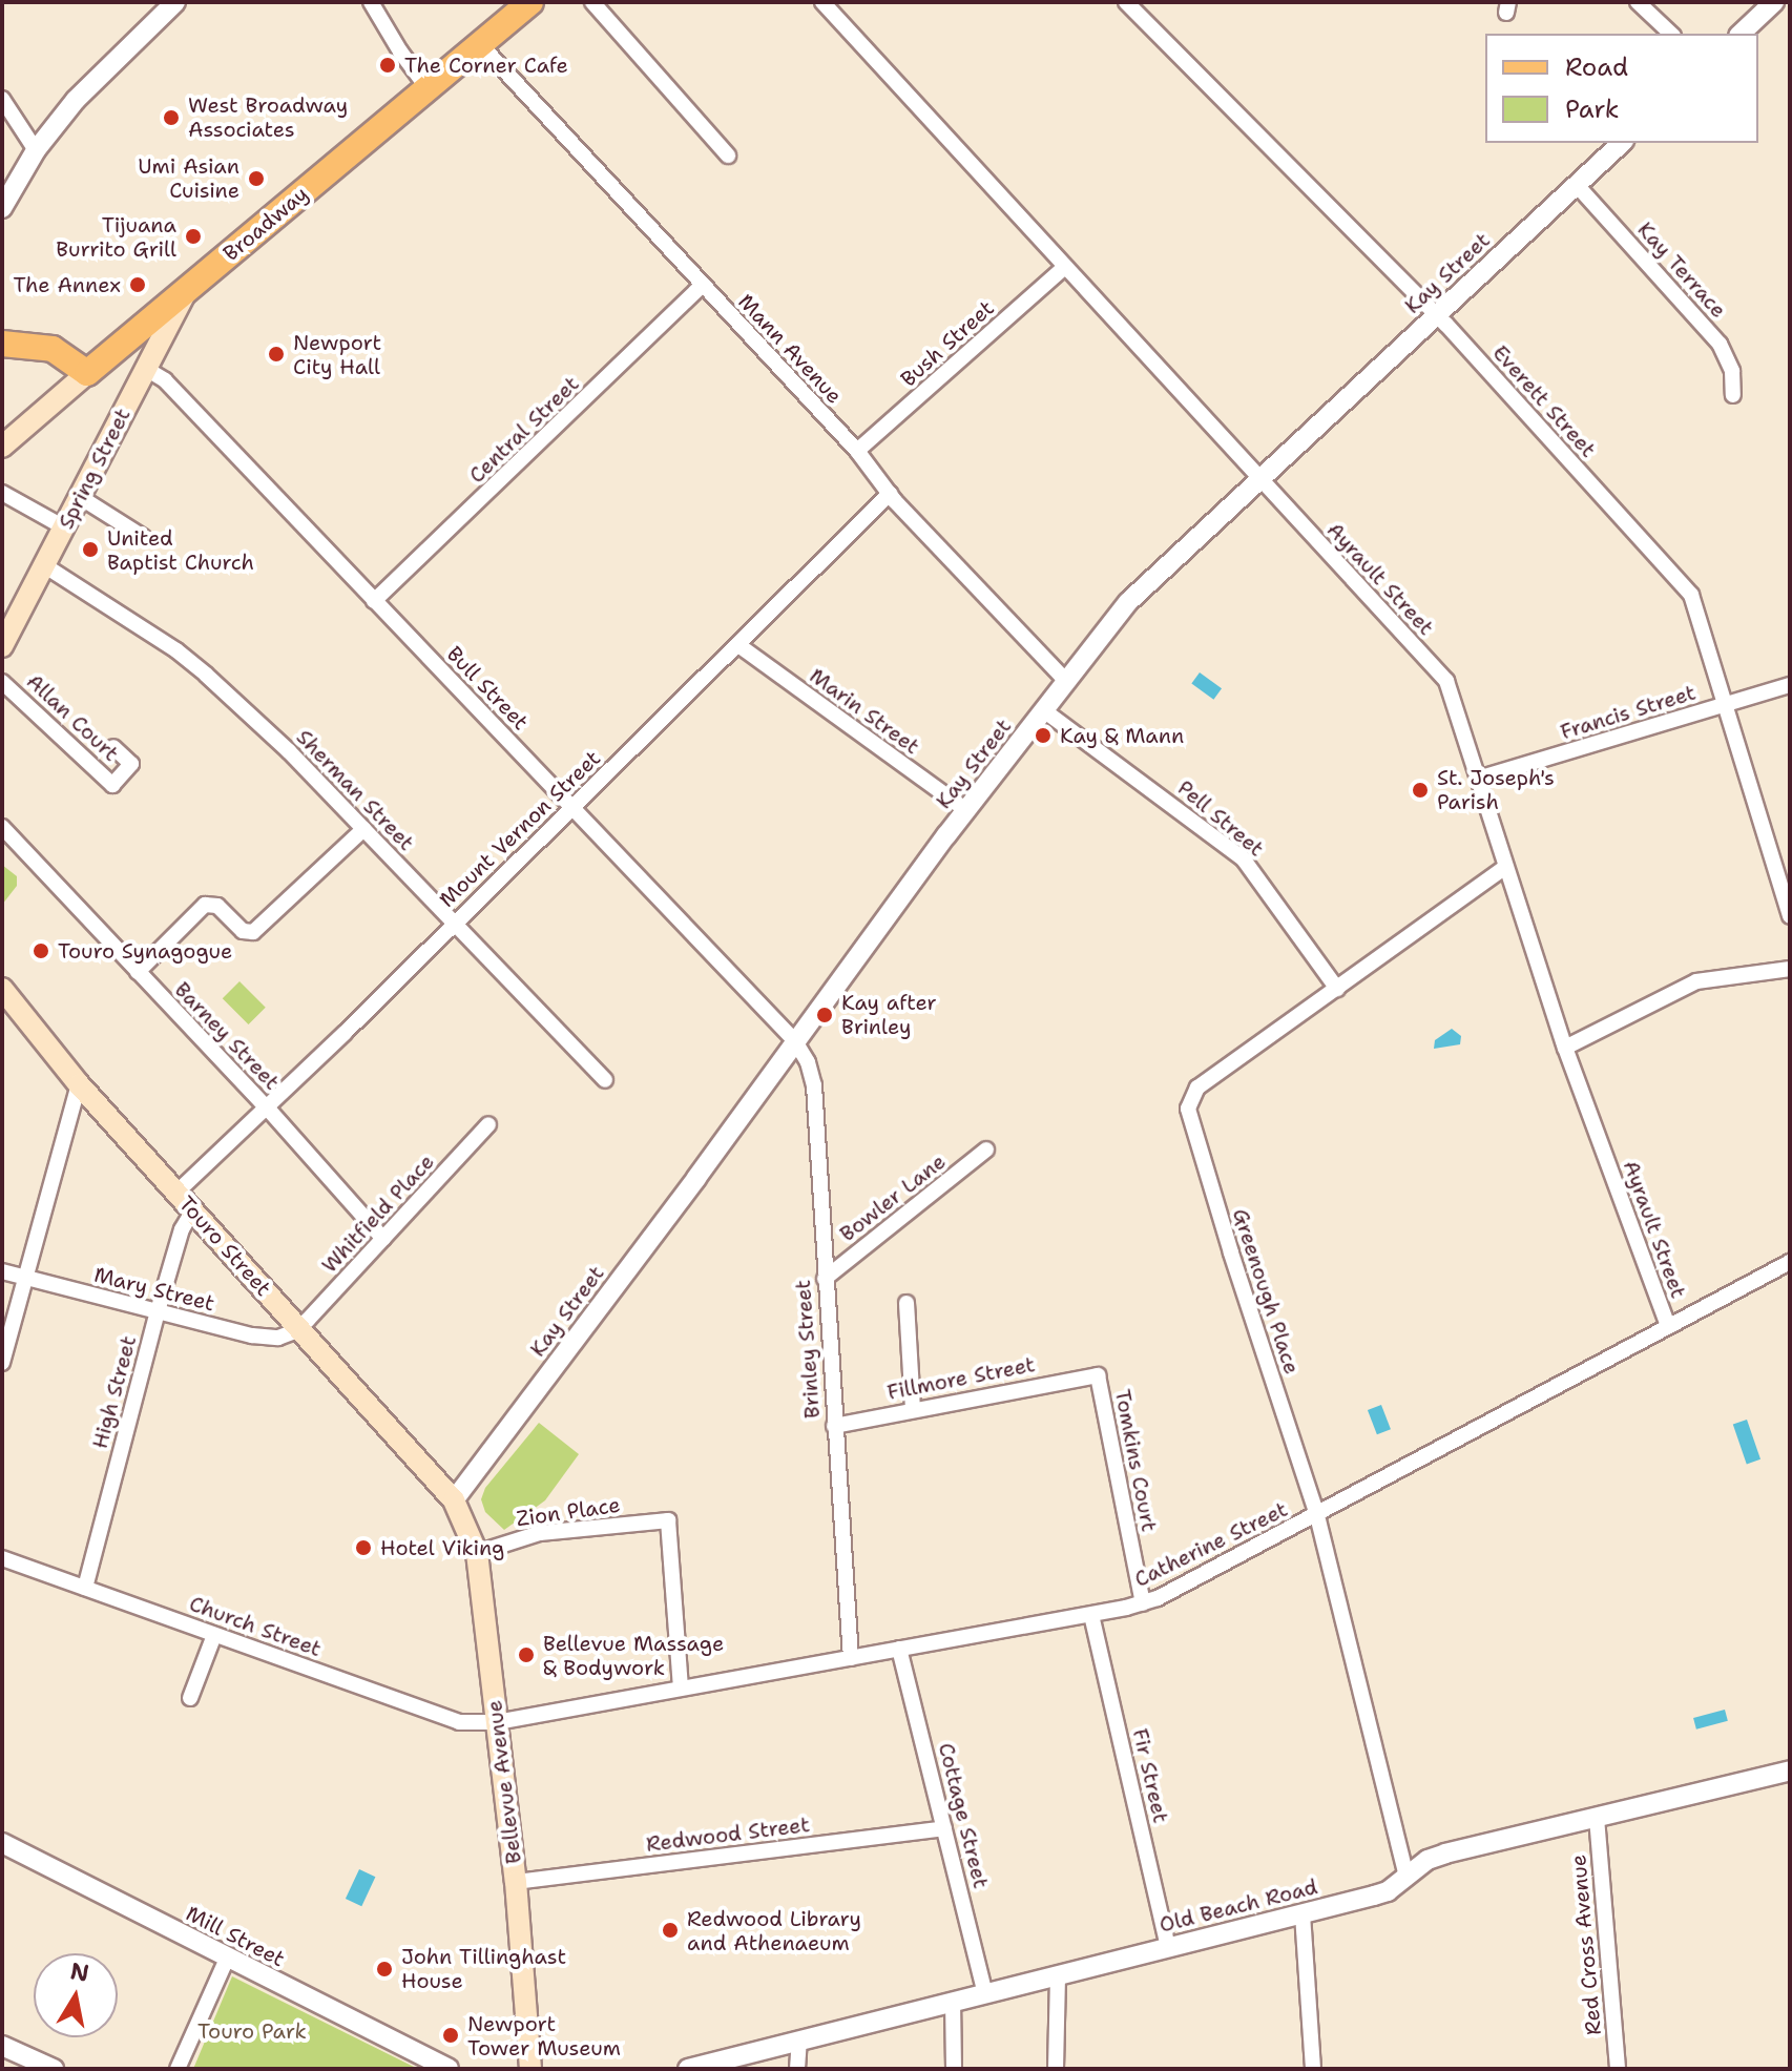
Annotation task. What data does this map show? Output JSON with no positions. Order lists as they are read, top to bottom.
{
  "streets": {
    "main road": [
      "Broadway",
      "Spring Street",
      "Touro Street",
      "Bellevue Avenue"
    ],
    "street": [
      "Kay Terrace",
      "Kay Street",
      "Bush Street",
      "Mann Avenue",
      "Everett Street",
      "Central Street",
      "Ayrault Street",
      "Bull Street",
      "Marin Street",
      "Francis Street",
      "Allan Court",
      "Sherman Street",
      "Pell Street",
      "Mount Vernon Street",
      "Barney Street",
      "Bowler Lane",
      "Whitfield Place",
      "Mary Street",
      "Greenough Place",
      "Brinley Street",
      "Fillmore Street",
      "High Street",
      "Tomkins Court",
      "Zion Place",
      "Catherine Street",
      "Church Street",
      "Fir Street",
      "Cottage Street",
      "Redwood Street",
      "Old Beach Road",
      "Mill Street",
      "Red Cross Avenue"
    ]
  },
  "crossings": [
    ["Broadway", "Mann Avenue"],
    ["Broadway", "Spring Street"],
    ["Kay Terrace", "Kay Street"],
    ["Kay Street", "Mann Avenue"],
    ["Kay Street", "Everett Street"],
    ["Kay Street", "Ayrault Street"],
    ["Kay Street", "Bull Street"],
    ["Kay Street", "Marin Street"],
    ["Kay Street", "Pell Street"],
    ["Kay Street", "Touro Street"],
    ["Kay Street", "Brinley Street"],
    ["Kay Street", "Bellevue Avenue"],
    ["Bush Street", "Mann Avenue"],
    ["Bush Street", "Ayrault Street"],
    ["Mann Avenue", "Central Street"],
    ["Mann Avenue", "Mount Vernon Street"],
    ["Everett Street", "Francis Street"],
    ["Central Street", "Bull Street"],
    ["Spring Street", "Bull Street"],
    ["Spring Street", "Sherman Street"],
    ["Ayrault Street", "Francis Street"],
    ["Ayrault Street", "Greenough Place"],
    ["Ayrault Street", "Catherine Street"],
    ["Bull Street", "Mount Vernon Street"],
    ["Bull Street", "Brinley Street"],
    ["Marin Street", "Mount Vernon Street"],
    ["Sherman Street", "Mount Vernon Street"],
    ["Pell Street", "Greenough Place"],
    ["Mount Vernon Street", "Barney Street"],
    ["Mount Vernon Street", "Touro Street"],
    ["Barney Street", "Whitfield Place"],
    ["Bowler Lane", "Brinley Street"],
    ["Whitfield Place", "Touro Street"],
    ["Whitfield Place", "Mary Street"],
    ["Touro Street", "Mary Street"],
    ["Touro Street", "High Street"],
    ["Touro Street", "Bellevue Avenue"],
    ["Mary Street", "High Street"],
    ["Greenough Place", "Catherine Street"],
    ["Greenough Place", "Old Beach Road"],
    ["Brinley Street", "Fillmore Street"],
    ["Brinley Street", "Catherine Street"],
    ["Fillmore Street", "Tomkins Court"],
    ["High Street", "Church Street"],
    ["Tomkins Court", "Catherine Street"],
    ["Zion Place", "Catherine Street"],
    ["Zion Place", "Bellevue Avenue"],
    ["Catherine Street", "Church Street"],
    ["Catherine Street", "Fir Street"],
    ["Catherine Street", "Bellevue Avenue"],
    ["Catherine Street", "Cottage Street"],
    ["Church Street", "Bellevue Avenue"],
    ["Fir Street", "Old Beach Road"],
    ["Bellevue Avenue", "Redwood Street"],
    ["Cottage Street", "Redwood Street"],
    ["Cottage Street", "Old Beach Road"],
    ["Old Beach Road", "Red Cross Avenue"]
  ],
  "parks": ["Touro Park"],
  "places": [
    "The Corner Cafe",
    "West Broadway Associates",
    "Umi Asian Cuisine",
    "Tijuana Burrito Grill",
    "The Annex",
    "Newport City Hall",
    "United Baptist Church",
    "Kay & Mann",
    "St. Joseph's Parish",
    "Touro Synagogue",
    "Kay after Brinley",
    "Hotel Viking",
    "Bellevue Massage & Bodywork",
    "Redwood Library and Athenaeum",
    "John Tillinghast House",
    "Newport Tower Museum"
  ],
  "legend": ["Road", "Park"],
  "north": "top"
}
